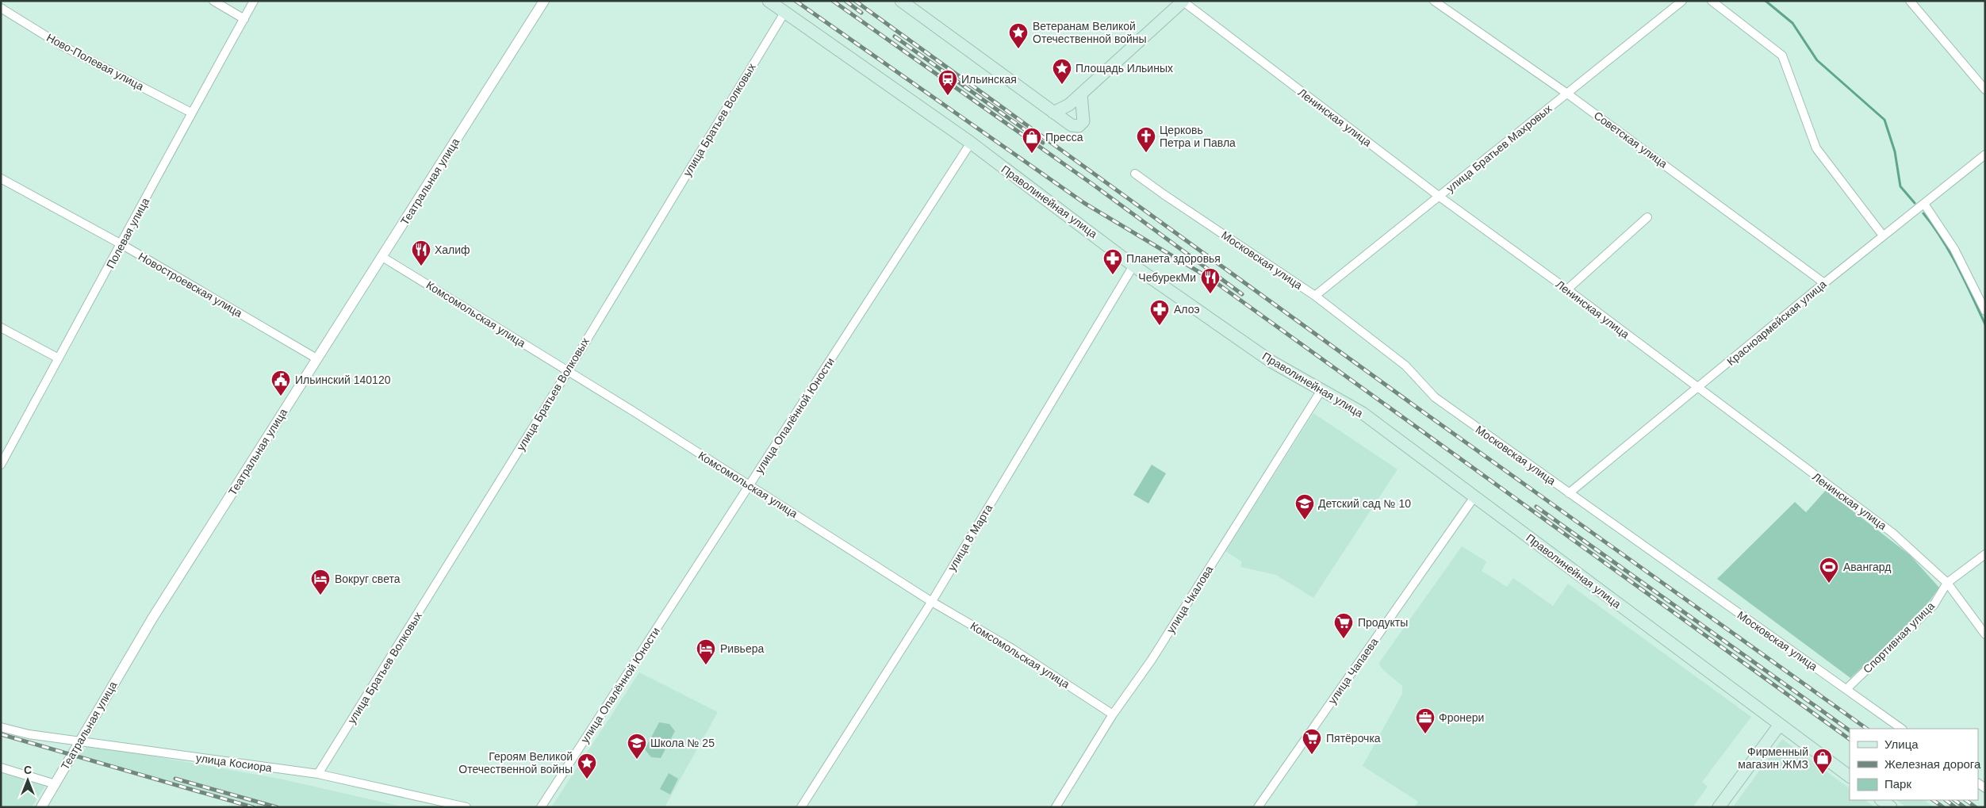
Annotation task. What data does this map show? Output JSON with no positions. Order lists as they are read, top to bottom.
{
  "streets": {
    "main road": ["Праволинейная улица"],
    "street": [
      "Ново-Полевая улица",
      "Ленинская улица",
      "улица Братьев Волковых",
      "Советская улица",
      "улица Братьев Махровых",
      "Театральная улица",
      "Полевая улица",
      "Московская улица",
      "Новостроевская улица",
      "Комсомольская улица",
      "Красноармейская улица",
      "улица Опалённой Юности",
      "улица 8 Марта",
      "улица Чкалова",
      "Спортивная улица",
      "улица Чапаева",
      "улица Косиора"
    ]
  },
  "crossings": [
    ["Ново-Полевая улица", "Полевая улица"],
    ["Ленинская улица", "улица Братьев Махровых"],
    ["Ленинская улица", "Красноармейская улица"],
    ["Ленинская улица", "Спортивная улица"],
    ["улица Братьев Волковых", "Праволинейная улица"],
    ["улица Братьев Волковых", "Комсомольская улица"],
    ["улица Братьев Волковых", "улица Косиора"],
    ["Советская улица", "улица Братьев Махровых"],
    ["Советская улица", "Красноармейская улица"],
    ["улица Братьев Махровых", "Московская улица"],
    ["Театральная улица", "Новостроевская улица"],
    ["Театральная улица", "Комсомольская улица"],
    ["Театральная улица", "улица Косиора"],
    ["Праволинейная улица", "улица Опалённой Юности"],
    ["Праволинейная улица", "улица 8 Марта"],
    ["Праволинейная улица", "улица Чкалова"],
    ["Праволинейная улица", "улица Чапаева"],
    ["Полевая улица", "Новостроевская улица"],
    ["Московская улица", "Красноармейская улица"],
    ["Московская улица", "Спортивная улица"],
    ["Комсомольская улица", "улица Опалённой Юности"],
    ["Комсомольская улица", "улица 8 Марта"],
    ["Комсомольская улица", "улица Чкалова"]
  ],
  "places": {
    "place": ["Ветеранам Великой Отечественной войны", "Площадь Ильиных", "Героям Великой Отечественной войны"],
    "station": ["Ильинская"],
    "church": ["Церковь Петра и Павла"],
    "shop": ["Пресса", "Фирменный магазин ЖМЗ"],
    "restaurant": ["Халиф", "ЧебурекМи"],
    "pharmacy": ["Планета здоровья", "Алоэ"],
    "public building": ["Ильинский 140120"],
    "school or university": ["Детский сад № 10", "Школа № 25"],
    "sports": ["Авангард"],
    "hotel": ["Вокруг света", "Ривьера"],
    "supermarket": ["Продукты", "Пятёрочка"],
    "office": ["Фронери"]
  },
  "legend": ["Улица", "Железная дорога", "Парк"],
  "north": "top"
}
